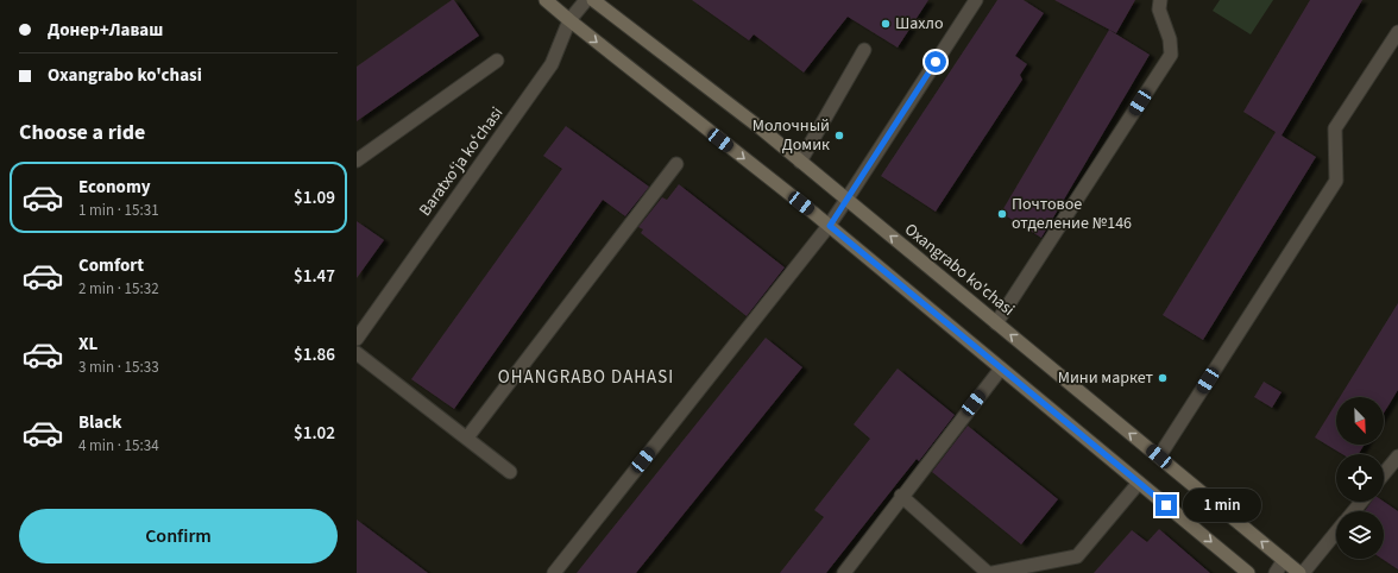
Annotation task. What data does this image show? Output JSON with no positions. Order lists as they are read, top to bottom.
{
  "streets": {
    "main road": ["Oxangrabo ko'chasi"],
    "street": ["Baratxoʻja koʻchasi"]
  },
  "districts": ["OHANGRABO DAHASI"],
  "places": [
    "Шахло",
    "Молочный Домик",
    "Почтовое отделение №146",
    "Мини маркет"
  ],
  "north": "bottom right",
  "page": {
    "banner": ["Донер+Лаваш", "Oxangrabo ko'chasi"],
    "heading": "Choose a ride",
    "list": [
      {
        "name": "Economy",
        "note": "1 min · 15:31",
        "value": "$1.09"
      },
      {
        "name": "Comfort",
        "note": "2 min · 15:32",
        "value": "$1.47"
      },
      {
        "name": "XL",
        "note": "3 min · 15:33",
        "value": "$1.86"
      },
      {
        "name": "Black",
        "note": "4 min · 15:34",
        "value": "$1.02"
      }
    ],
    "bubble": "1 min",
    "buttons": "Confirm"
  }
}
